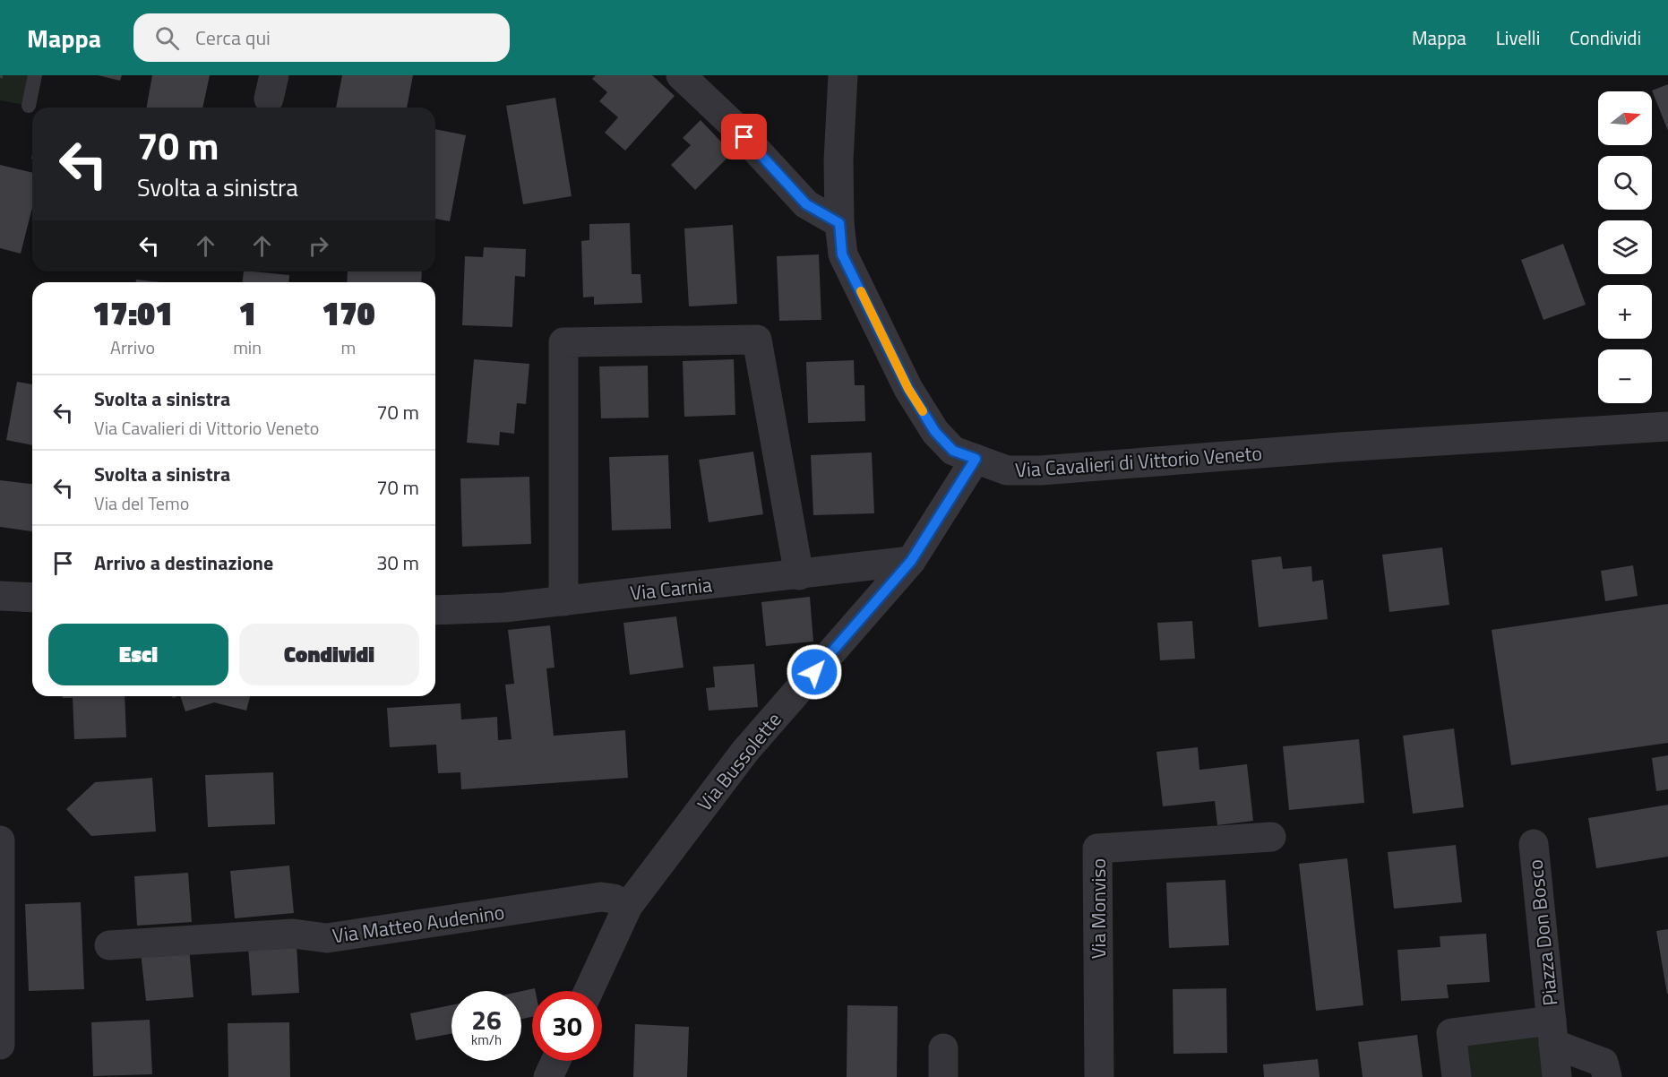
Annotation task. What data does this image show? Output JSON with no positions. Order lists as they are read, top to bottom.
{
  "streets": {
    "street": [
      "Via Cavalieri di Vittorio Veneto",
      "Via Carnia",
      "Via Bussolette",
      "Via Monviso",
      "Via Matteo Audenino",
      "Piazza Don Bosco"
    ]
  },
  "crossings": [
    ["Via Cavalieri di Vittorio Veneto", "Via Bussolette"],
    ["Via Carnia", "Via Bussolette"],
    ["Via Bussolette", "Via Matteo Audenino"]
  ],
  "north": "right",
  "page": {
    "header": "Mappa",
    "search": "Cerca qui",
    "nav": ["Mappa", "Livelli", "Condividi"],
    "map_buttons": ["+", "−"],
    "turn": ["70 m", "Svolta a sinistra"],
    "eta": [
      "17:01",
      "Arrivo",
      "1",
      "min",
      "170",
      "m"
    ],
    "list": [
      {
        "name": "Svolta a sinistra",
        "note": "Via Cavalieri di Vittorio Veneto",
        "value": "70 m"
      },
      {
        "name": "Svolta a sinistra",
        "note": "Via del Temo",
        "value": "70 m"
      },
      {
        "name": "Arrivo a destinazione",
        "value": "30 m"
      }
    ],
    "buttons": ["Esci", "Condividi"],
    "speed": "26 km/h",
    "limit": "30"
  }
}
